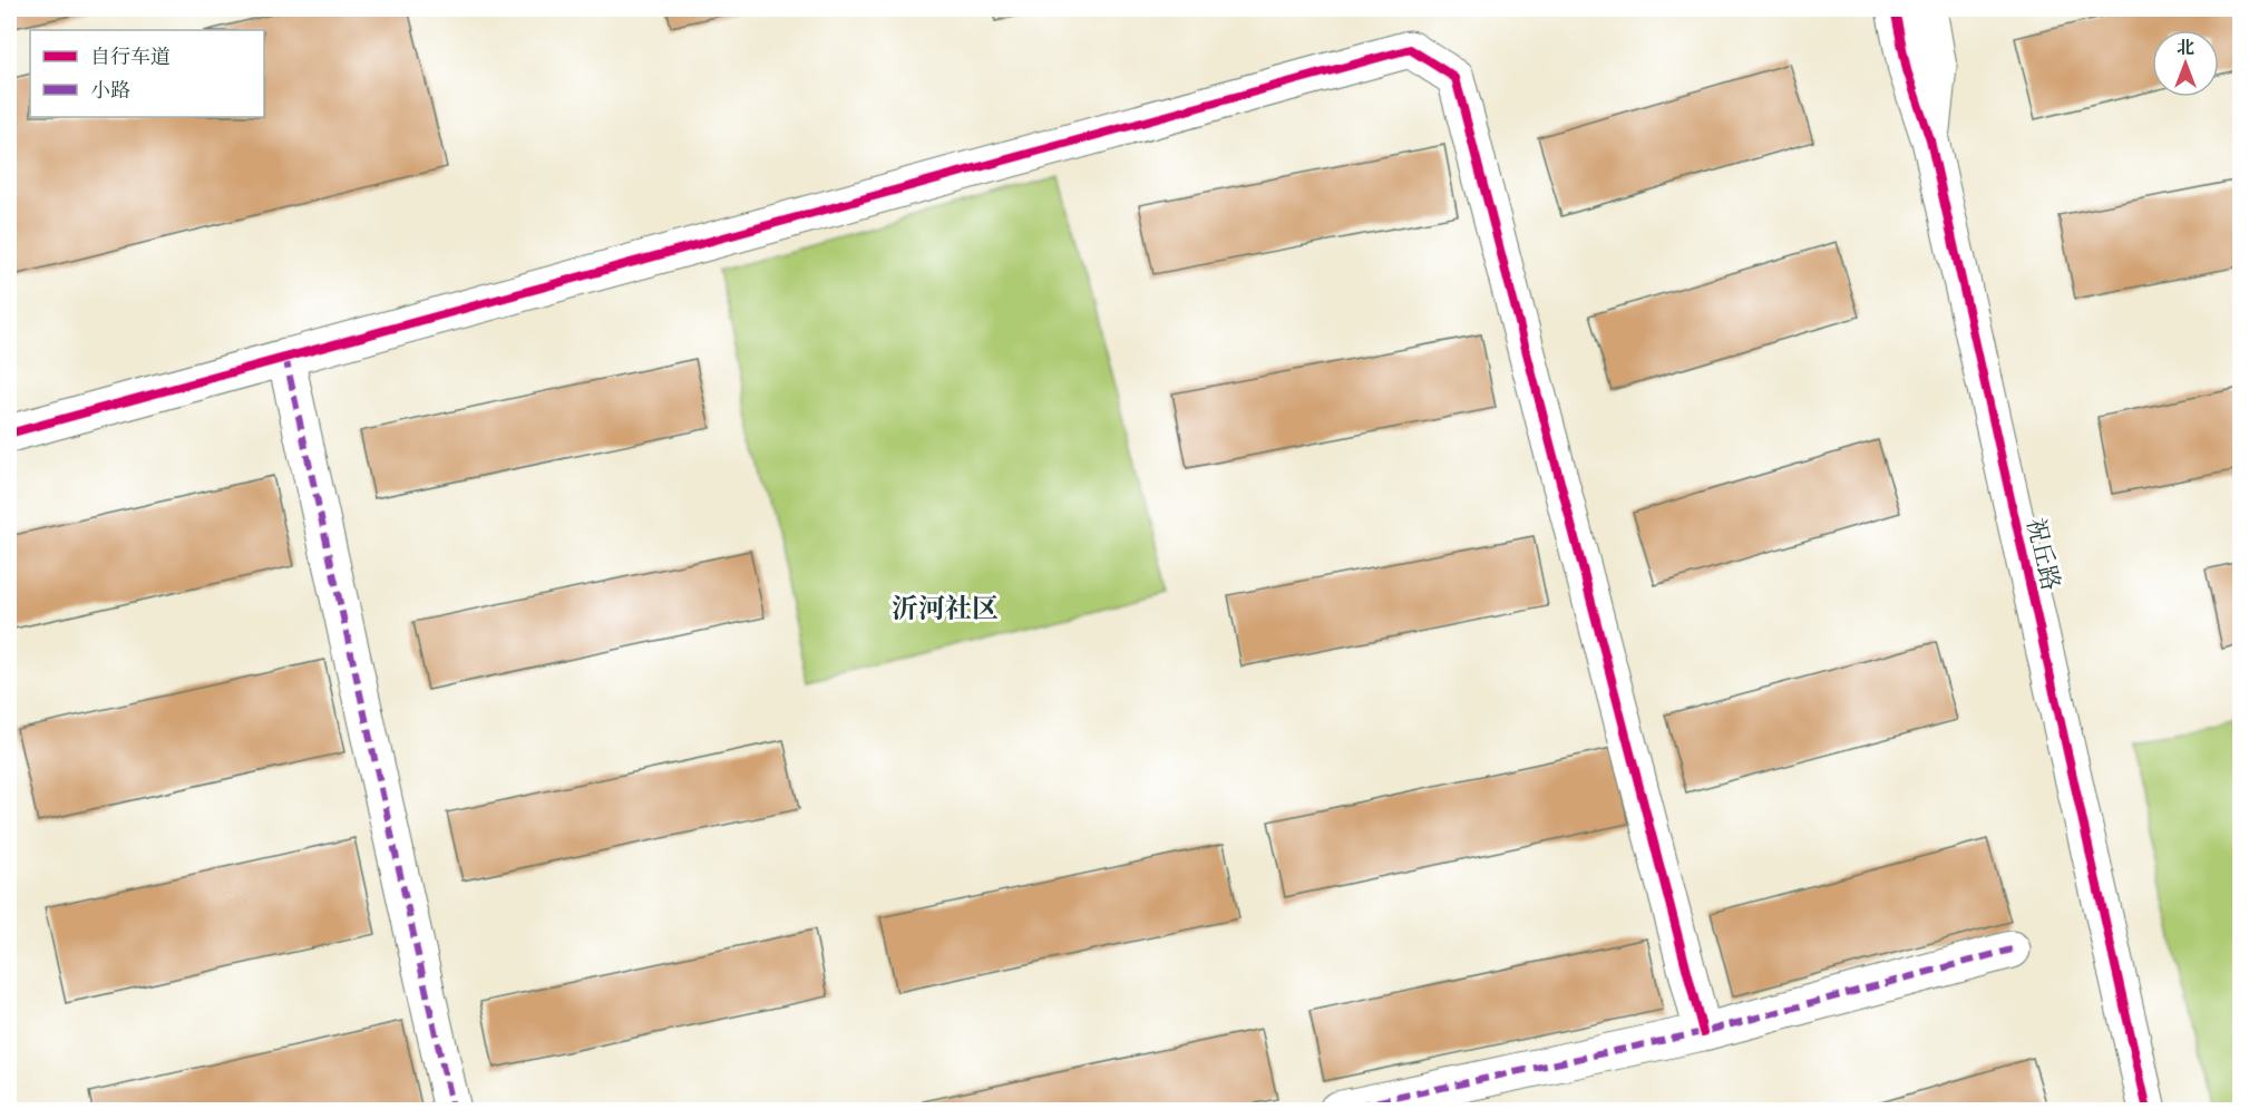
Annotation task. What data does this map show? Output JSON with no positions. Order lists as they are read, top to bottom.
{
  "streets": {
    "street": ["祝丘路"]
  },
  "districts": ["沂河社区"],
  "legend": ["自行车道", "小路"],
  "north": "top"
}
